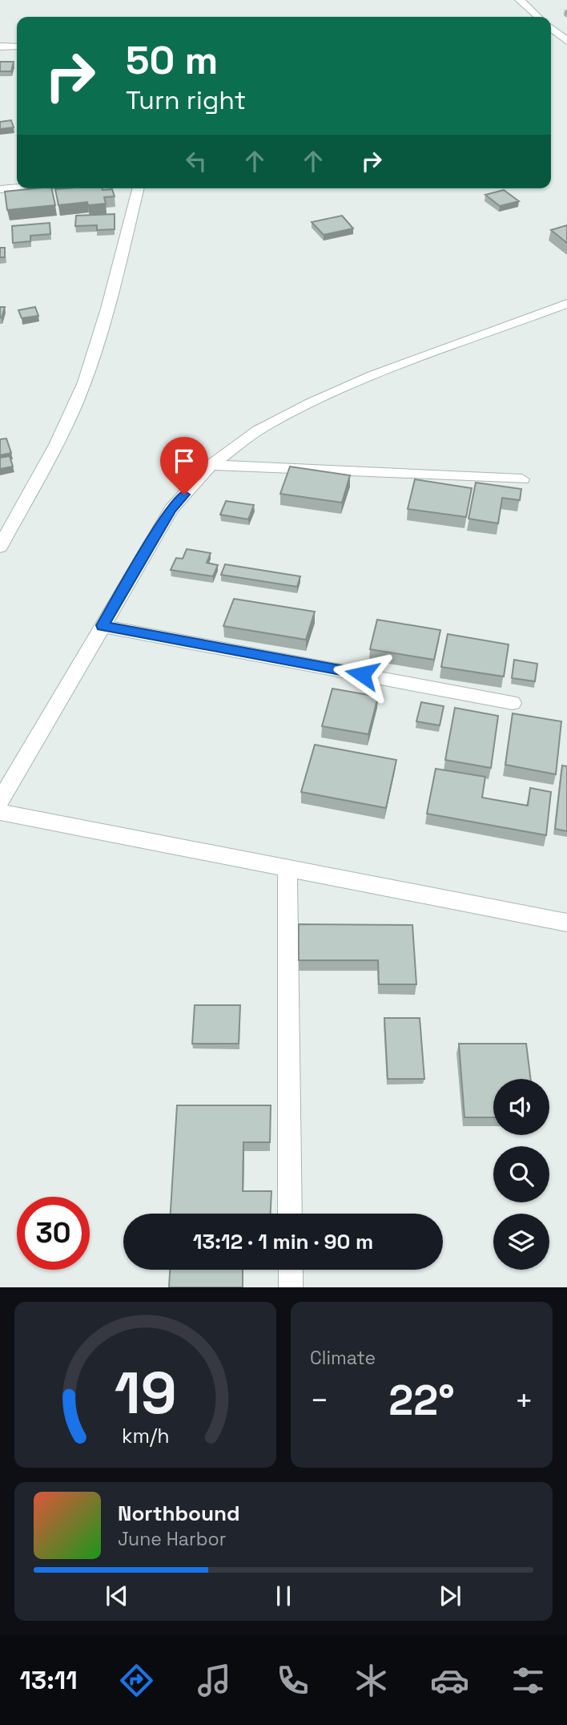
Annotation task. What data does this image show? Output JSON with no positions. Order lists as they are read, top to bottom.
{
  "page": {
    "turn": ["50 m", "Turn right"],
    "limit": "30",
    "trip": "13:12 · 1 min · 90 m",
    "tile": "Climate",
    "heat": ["−", "22°", "+"],
    "song": ["Northbound", "June Harbor"],
    "tabs": "13:11",
    "gauge": ["19", "km/h"]
  }
}
